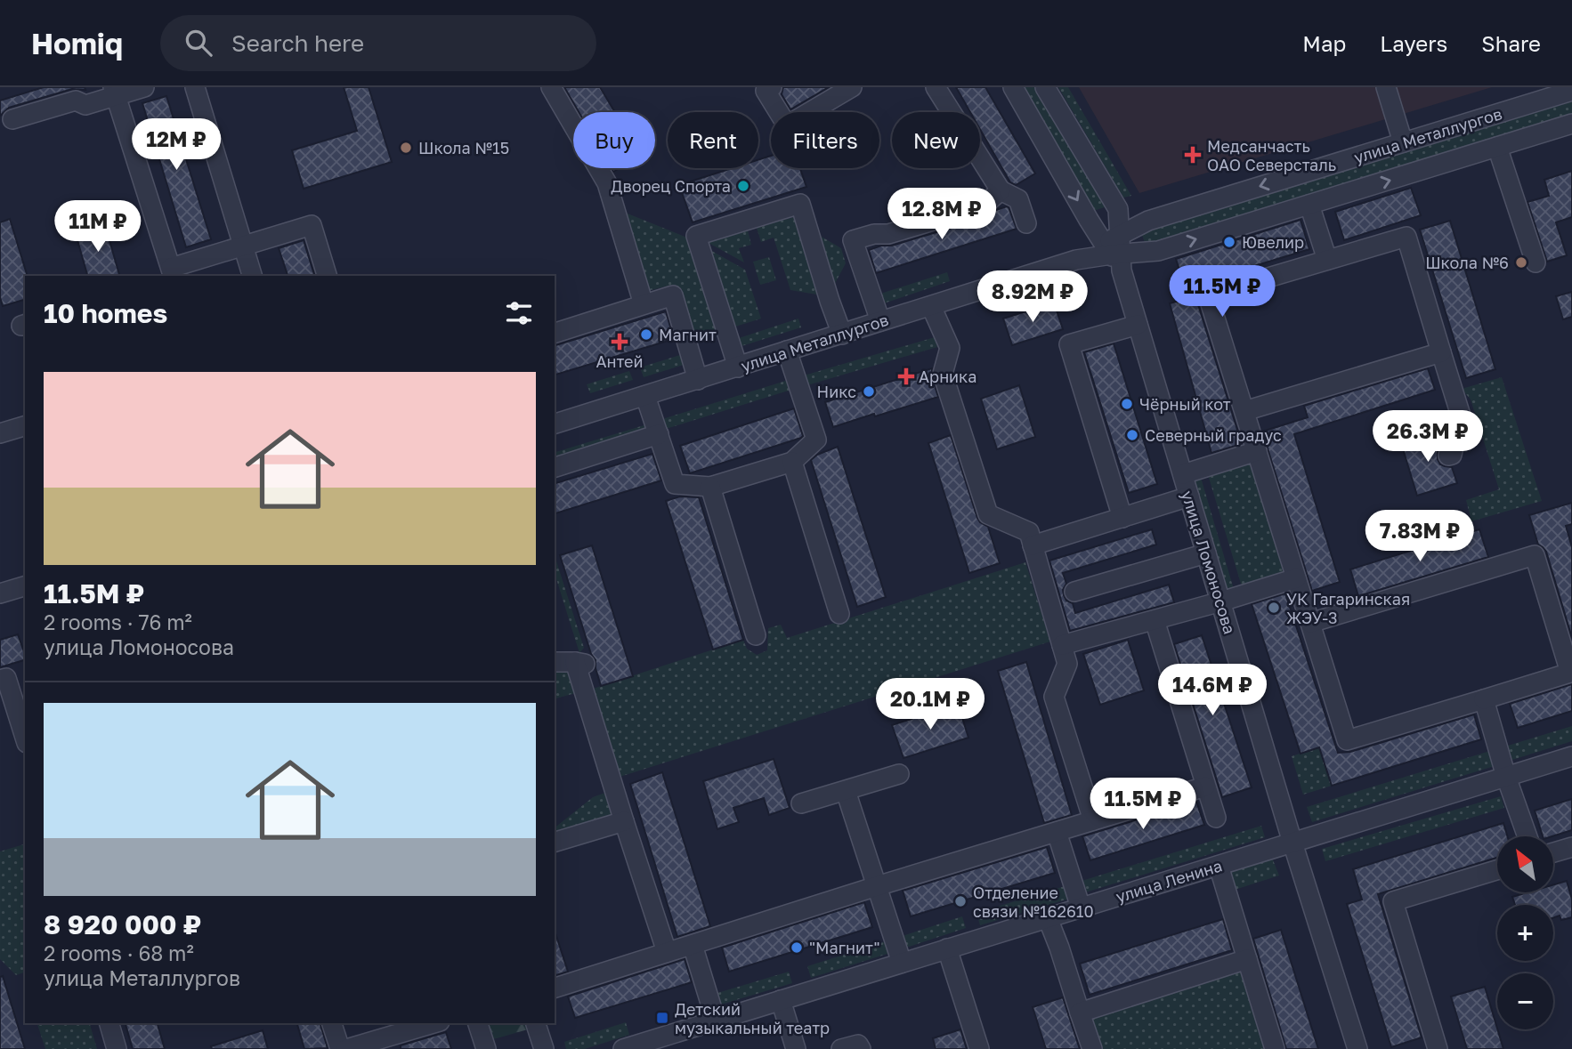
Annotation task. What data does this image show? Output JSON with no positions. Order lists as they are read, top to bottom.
{
  "streets": {
    "street": ["улица Металлургов", "улица Ломоносова", "улица Ленина"]
  },
  "crossings": [
    ["улица Металлургов", "улица Ломоносова"],
    ["улица Ломоносова", "улица Ленина"]
  ],
  "places": {
    "other": [
      "Школа №15",
      "Дворец Спорта",
      "Ювелир",
      "Школа №6",
      "Магнит",
      "Никс",
      "Чёрный кот",
      "Северный градус",
      "УК Гагаринская ЖЭУ-3",
      "Отделение связи №162610",
      "\"Магнит\""
    ],
    "health": ["Медсанчасть ОАО Северсталь", "Антей", "Арника"],
    "transit": ["Детский музыкальный театр"]
  },
  "north": "top left",
  "page": {
    "header": "Homiq",
    "search": "Search here",
    "nav": ["Map", "Layers", "Share"],
    "chip": [
      "Buy",
      "Rent",
      "Filters",
      "New"
    ],
    "price": [
      "12M ₽",
      "12.8M ₽",
      "11M ₽",
      "11.5M ₽",
      "8.92M ₽",
      "26.3M ₽",
      "7.83M ₽",
      "14.6M ₽",
      "20.1M ₽",
      "11.5M ₽"
    ],
    "heading": "10 homes",
    "list": [
      {
        "name": "11.5M ₽",
        "note": "2 rooms · 76 m² · улица Ломоносова"
      },
      {
        "name": "8 920 000 ₽",
        "note": "2 rooms · 68 m² · улица Металлургов"
      }
    ],
    "map_buttons": ["+", "−"]
  }
}
